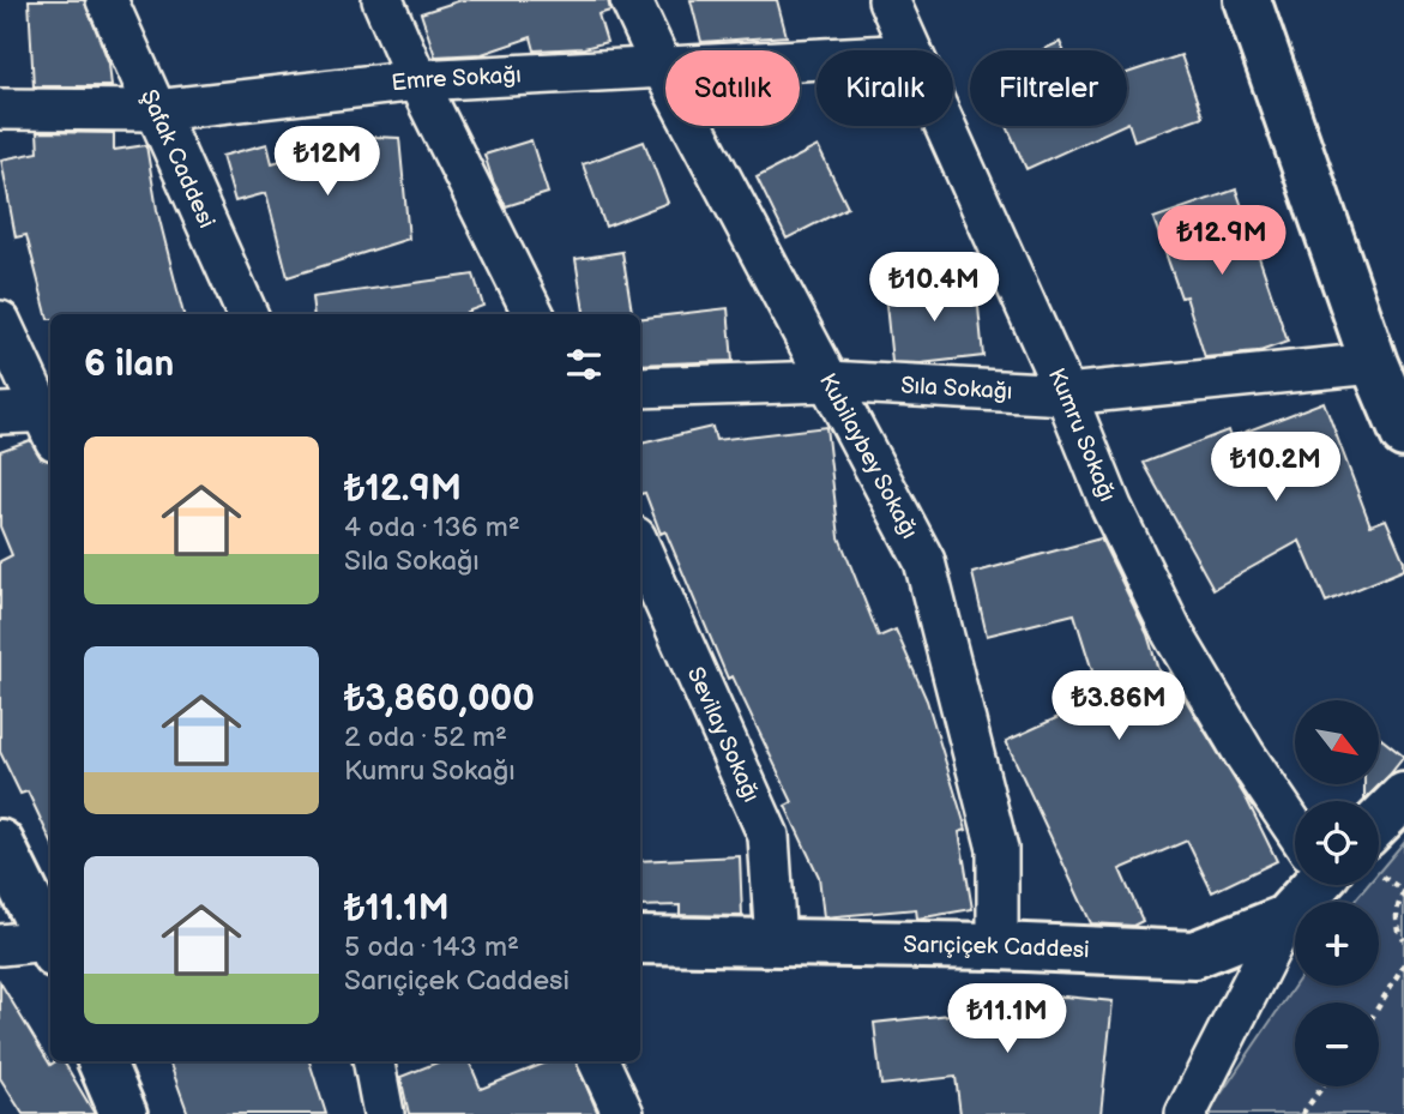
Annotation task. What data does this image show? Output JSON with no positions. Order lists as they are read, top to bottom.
{
  "streets": {
    "street": [
      "Emre Sokağı",
      "Şafak Caddesi",
      "Sıla Sokağı",
      "Kumru Sokağı",
      "Kubilaybey Sokağı",
      "Sevilay Sokağı",
      "Sarıçiçek Caddesi"
    ]
  },
  "crossings": [
    ["Emre Sokağı", "Şafak Caddesi"],
    ["Emre Sokağı", "Kubilaybey Sokağı"],
    ["Sıla Sokağı", "Kumru Sokağı"],
    ["Sıla Sokağı", "Kubilaybey Sokağı"],
    ["Kubilaybey Sokağı", "Sarıçiçek Caddesi"],
    ["Sevilay Sokağı", "Sarıçiçek Caddesi"]
  ],
  "north": "bottom right",
  "page": {
    "chip": ["Satılık", "Kiralık", "Filtreler"],
    "price": [
      "₺12M",
      "₺12.9M",
      "₺10.4M",
      "₺10.2M",
      "₺3.86M",
      "₺11.1M"
    ],
    "heading": "6 ilan",
    "list": [
      {
        "name": "₺12.9M",
        "note": "4 oda · 136 m² · Sıla Sokağı"
      },
      {
        "name": "₺3,860,000",
        "note": "2 oda · 52 m² · Kumru Sokağı"
      },
      {
        "name": "₺11.1M",
        "note": "5 oda · 143 m² · Sarıçiçek Caddesi"
      }
    ],
    "map_buttons": ["+", "−"]
  }
}
